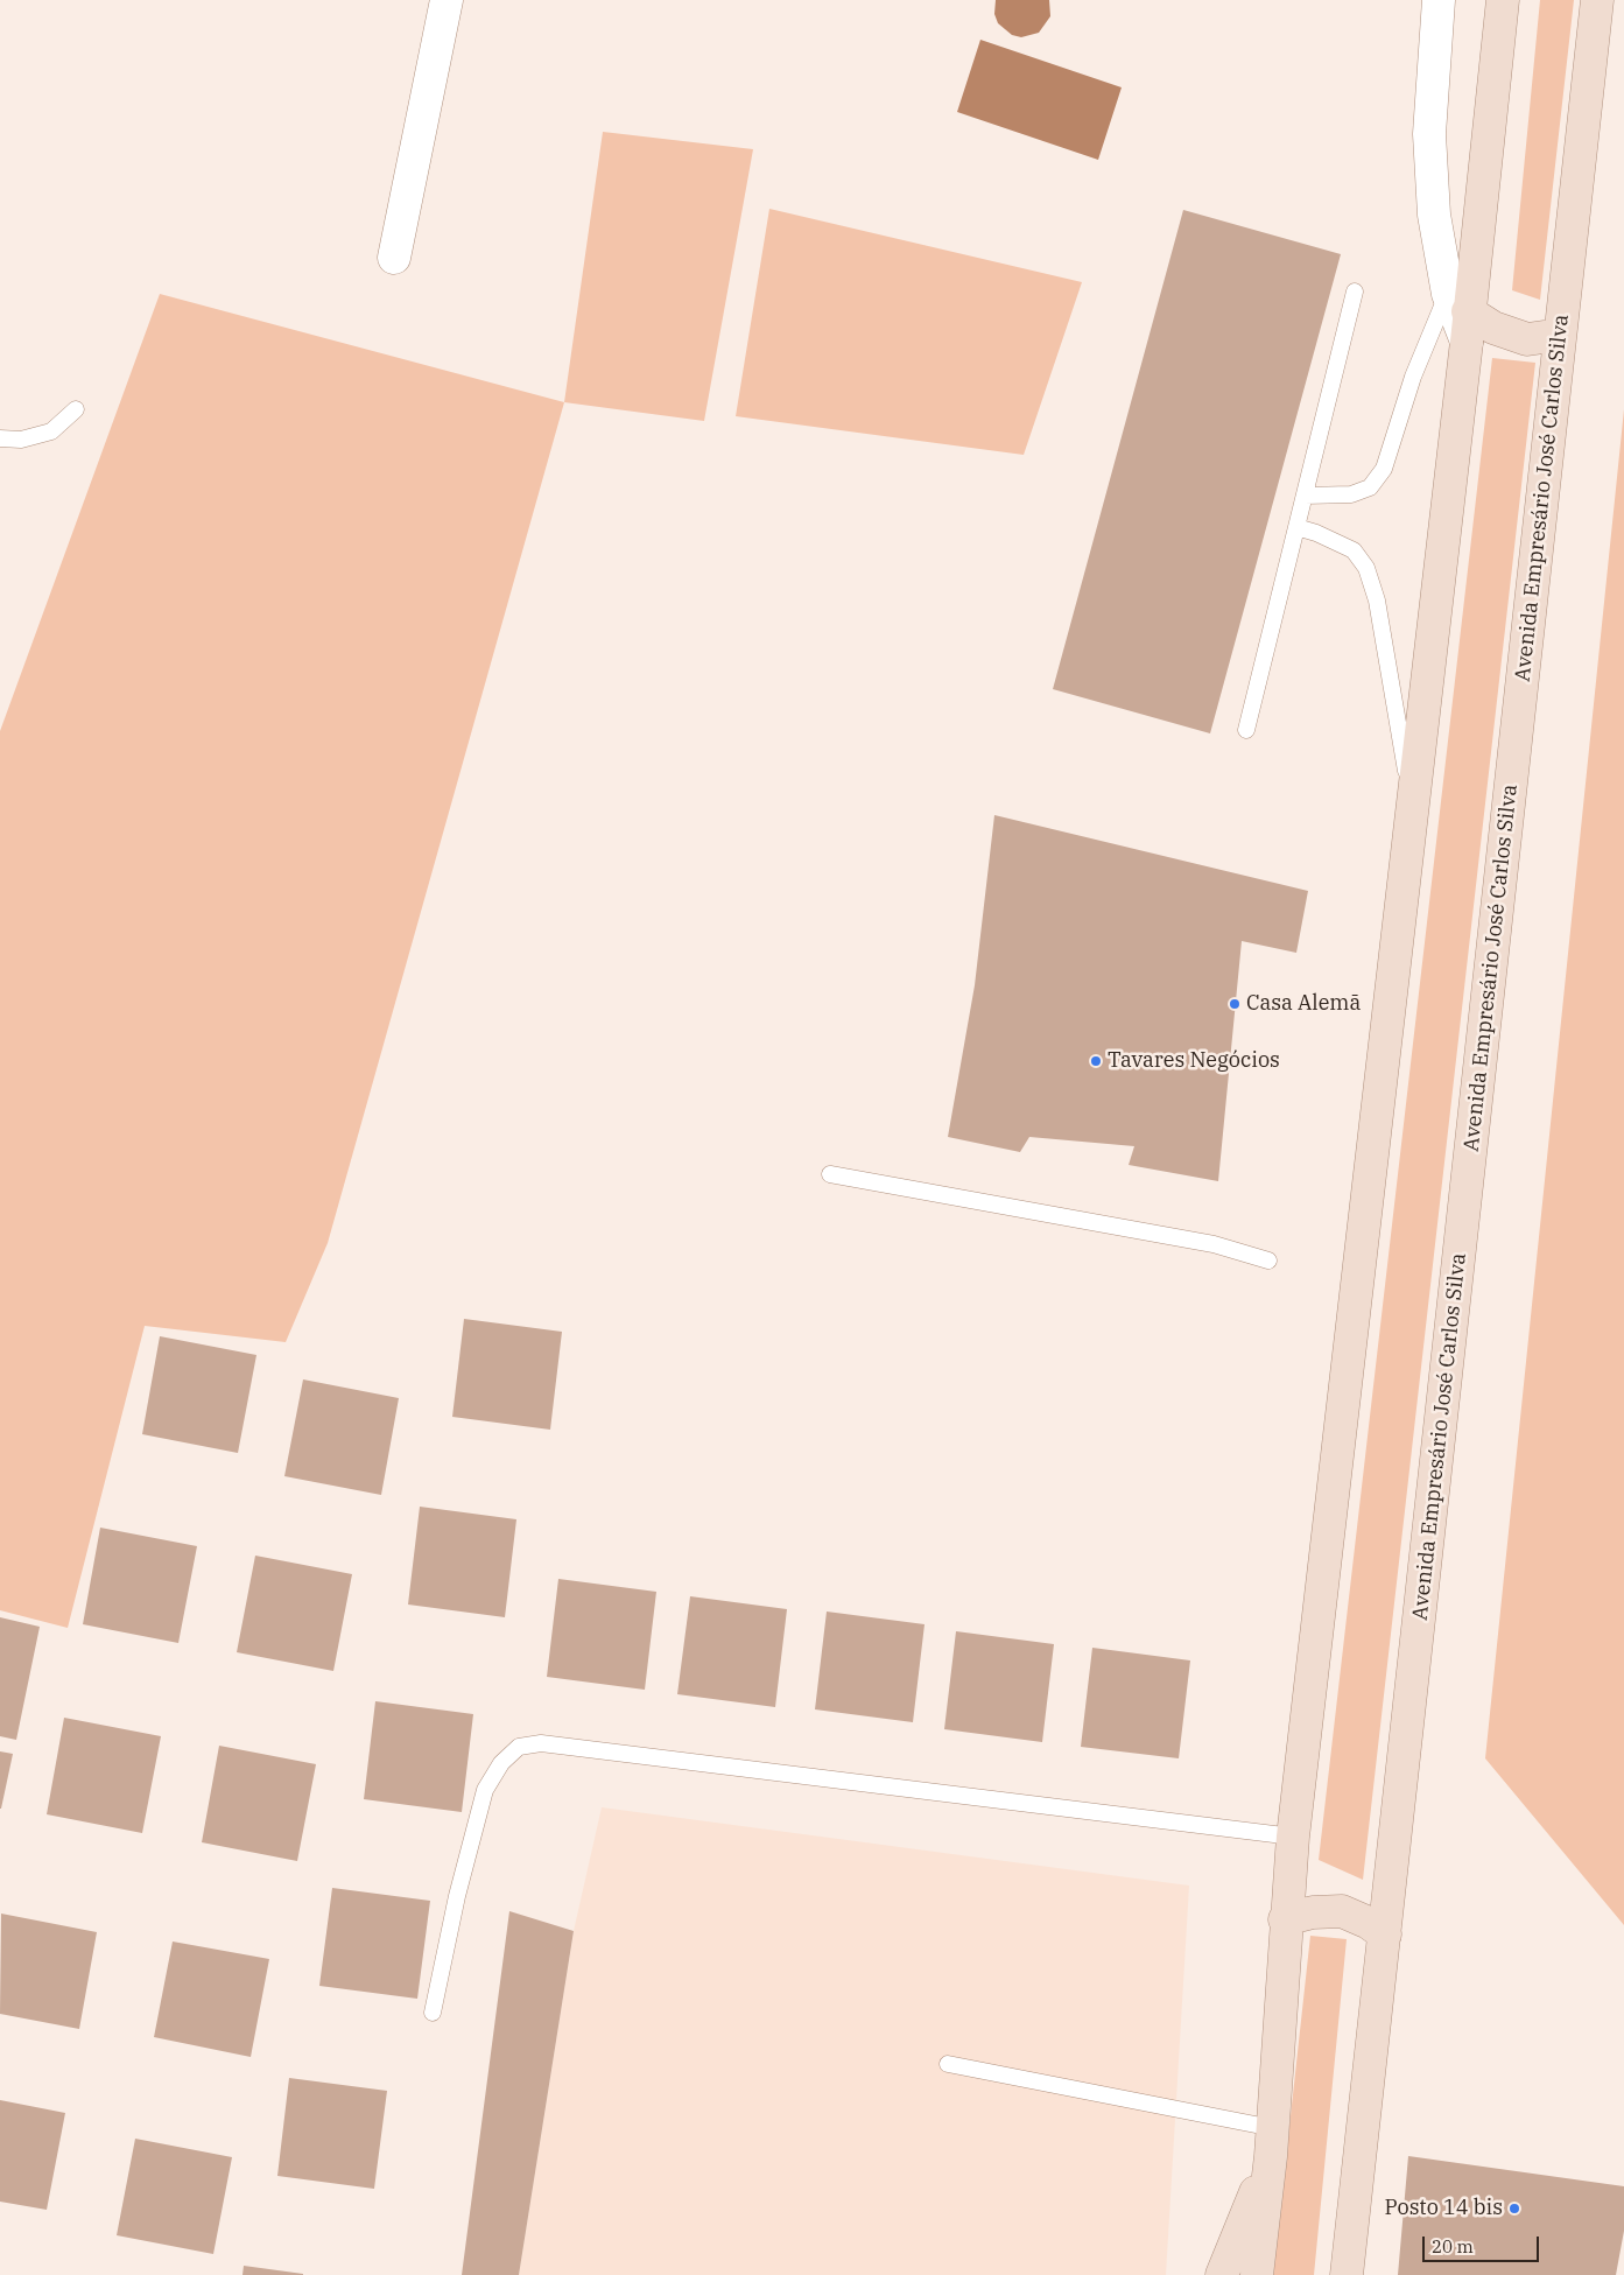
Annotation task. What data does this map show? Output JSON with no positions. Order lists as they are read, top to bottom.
{
  "streets": {
    "main road": ["Avenida Empresário José Carlos Silva"]
  },
  "places": ["Casa Alemã", "Tavares Negócios", "Posto 14 bis"],
  "scale_bar": "20 m"
}
